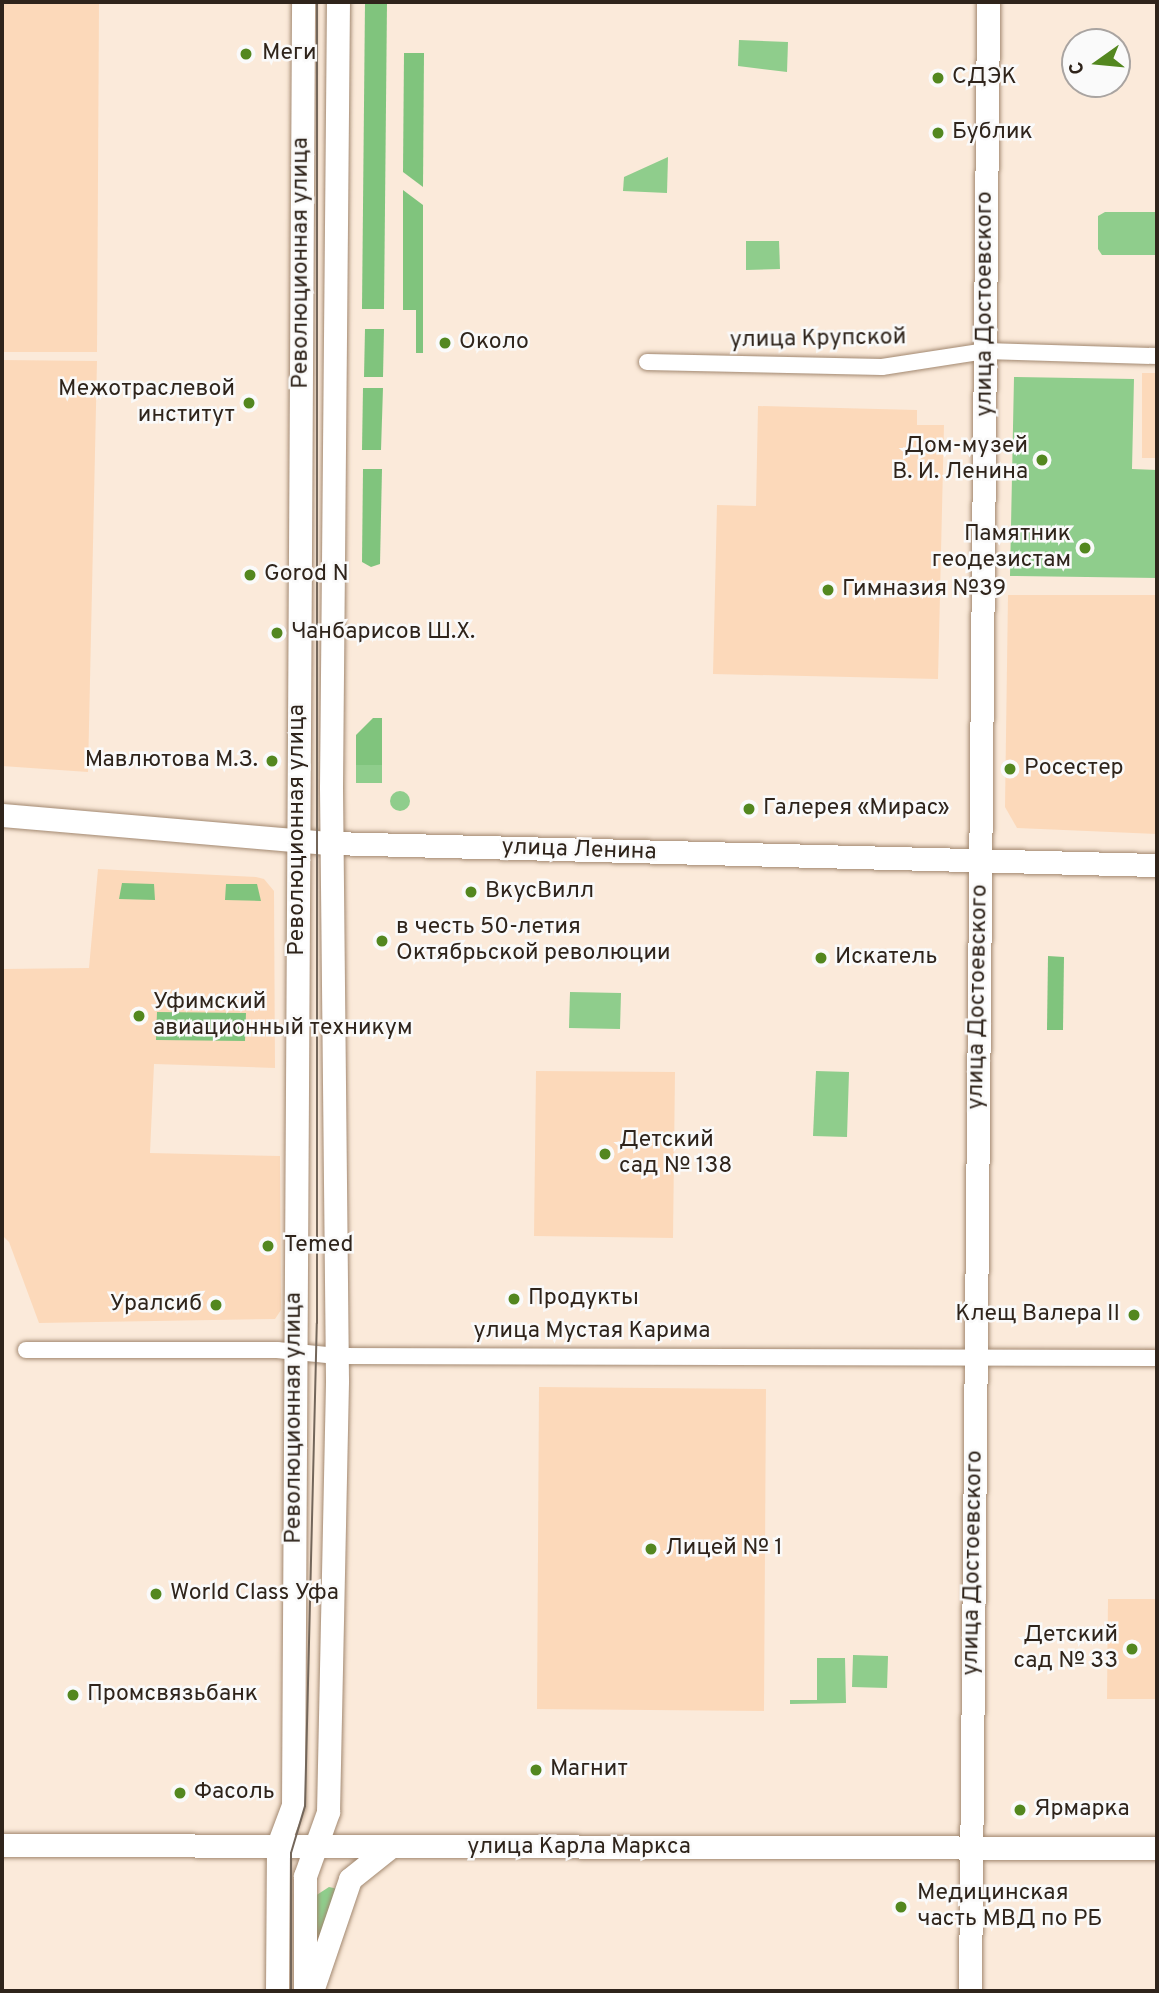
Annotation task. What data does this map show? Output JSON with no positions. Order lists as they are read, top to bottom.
{
  "streets": {
    "street": [
      "Революционная улица",
      "улица Достоевского",
      "улица Крупской",
      "улица Ленина",
      "улица Мустая Карима",
      "улица Карла Маркса"
    ]
  },
  "crossings": [
    ["Революционная улица", "улица Ленина"],
    ["Революционная улица", "улица Мустая Карима"],
    ["Революционная улица", "улица Карла Маркса"],
    ["улица Достоевского", "улица Крупской"],
    ["улица Достоевского", "улица Ленина"],
    ["улица Достоевского", "улица Мустая Карима"],
    ["улица Достоевского", "улица Карла Маркса"]
  ],
  "places": [
    "Меги",
    "СДЭК",
    "Бублик",
    "Около",
    "Межотраслевой институт",
    "Дом-музей В. И. Ленина",
    "Памятник геодезистам",
    "Gorod N",
    "Гимназия №39",
    "Чанбарисов Ш.Х.",
    "Мавлютова М.З.",
    "Росестер",
    "Галерея «Мирас»",
    "ВкусВилл",
    "в честь 50-летия Октябрьской революции",
    "Искатель",
    "Уфимский авиационный техникум",
    "Детский сад № 138",
    "Temed",
    "Продукты",
    "Уралсиб",
    "Клещ Валера II",
    "Лицей № 1",
    "World Class Уфа",
    "Детский сад № 33",
    "Промсвязьбанк",
    "Магнит",
    "Фасоль",
    "Ярмарка",
    "Медицинская часть МВД по РБ"
  ],
  "north": "left"
}
